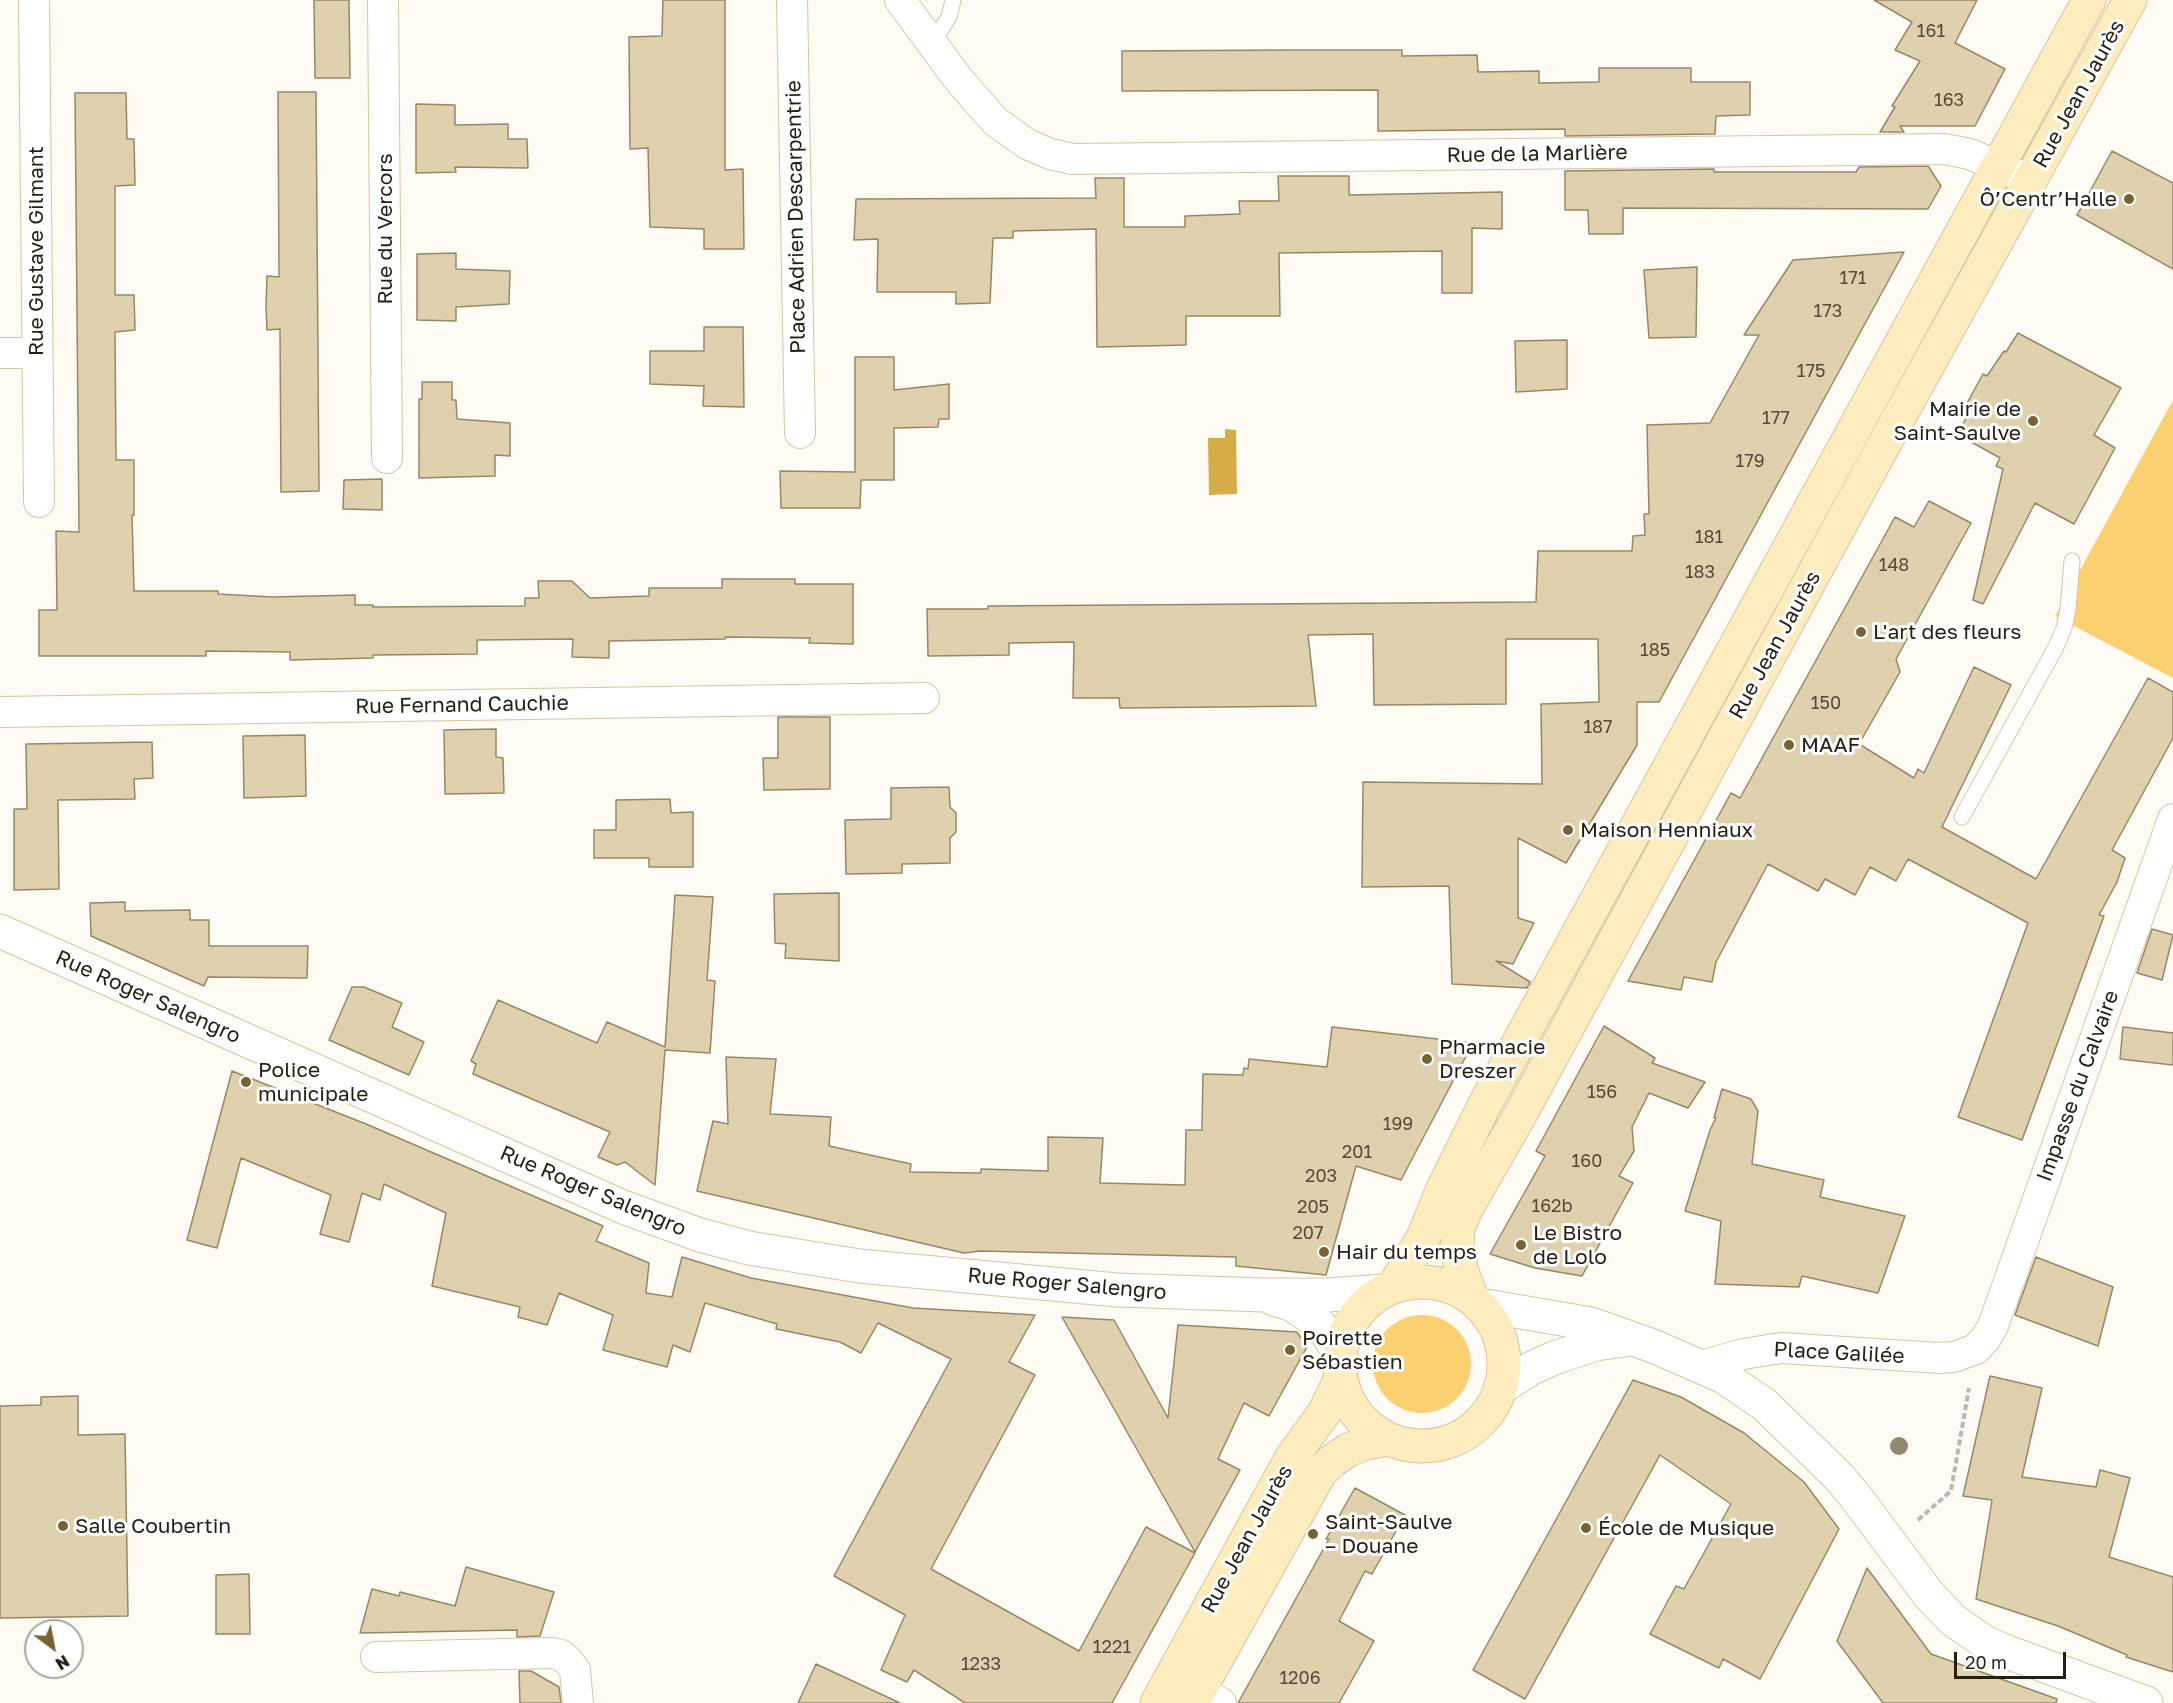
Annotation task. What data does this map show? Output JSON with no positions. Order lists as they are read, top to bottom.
{
  "streets": {
    "main road": ["Rue Jean Jaurès"],
    "street": [
      "Rue de la Marlière",
      "Place Adrien Descarpentrie",
      "Rue du Vercors",
      "Rue Gustave Gilmant",
      "Rue Fernand Cauchie",
      "Rue Roger Salengro",
      "Impasse du Calvaire",
      "Place Galilée"
    ]
  },
  "crossings": [
    ["Rue Jean Jaurès", "Rue de la Marlière"],
    ["Rue Jean Jaurès", "Rue Roger Salengro"],
    ["Impasse du Calvaire", "Place Galilée"]
  ],
  "places": [
    "Ô’Centr’Halle",
    "Mairie de Saint-Saulve",
    "L'art des fleurs",
    "MAAF",
    "Maison Henniaux",
    "Pharmacie Dreszer",
    "Police municipale",
    "Le Bistro de Lolo",
    "Hair du temps",
    "Poirette Sébastien",
    "Salle Coubertin",
    "École de Musique",
    "Saint-Saulve – Douane"
  ],
  "house_numbers": [
    "161",
    "163",
    "171",
    "173",
    "175",
    "177",
    "179",
    "181",
    "148",
    "183",
    "185",
    "150",
    "187",
    "156",
    "199",
    "201",
    "160",
    "203",
    "162b",
    "205",
    "207",
    "1221",
    "1233",
    "1206"
  ],
  "scale_bar": "20 m",
  "north": "bottom right"
}
